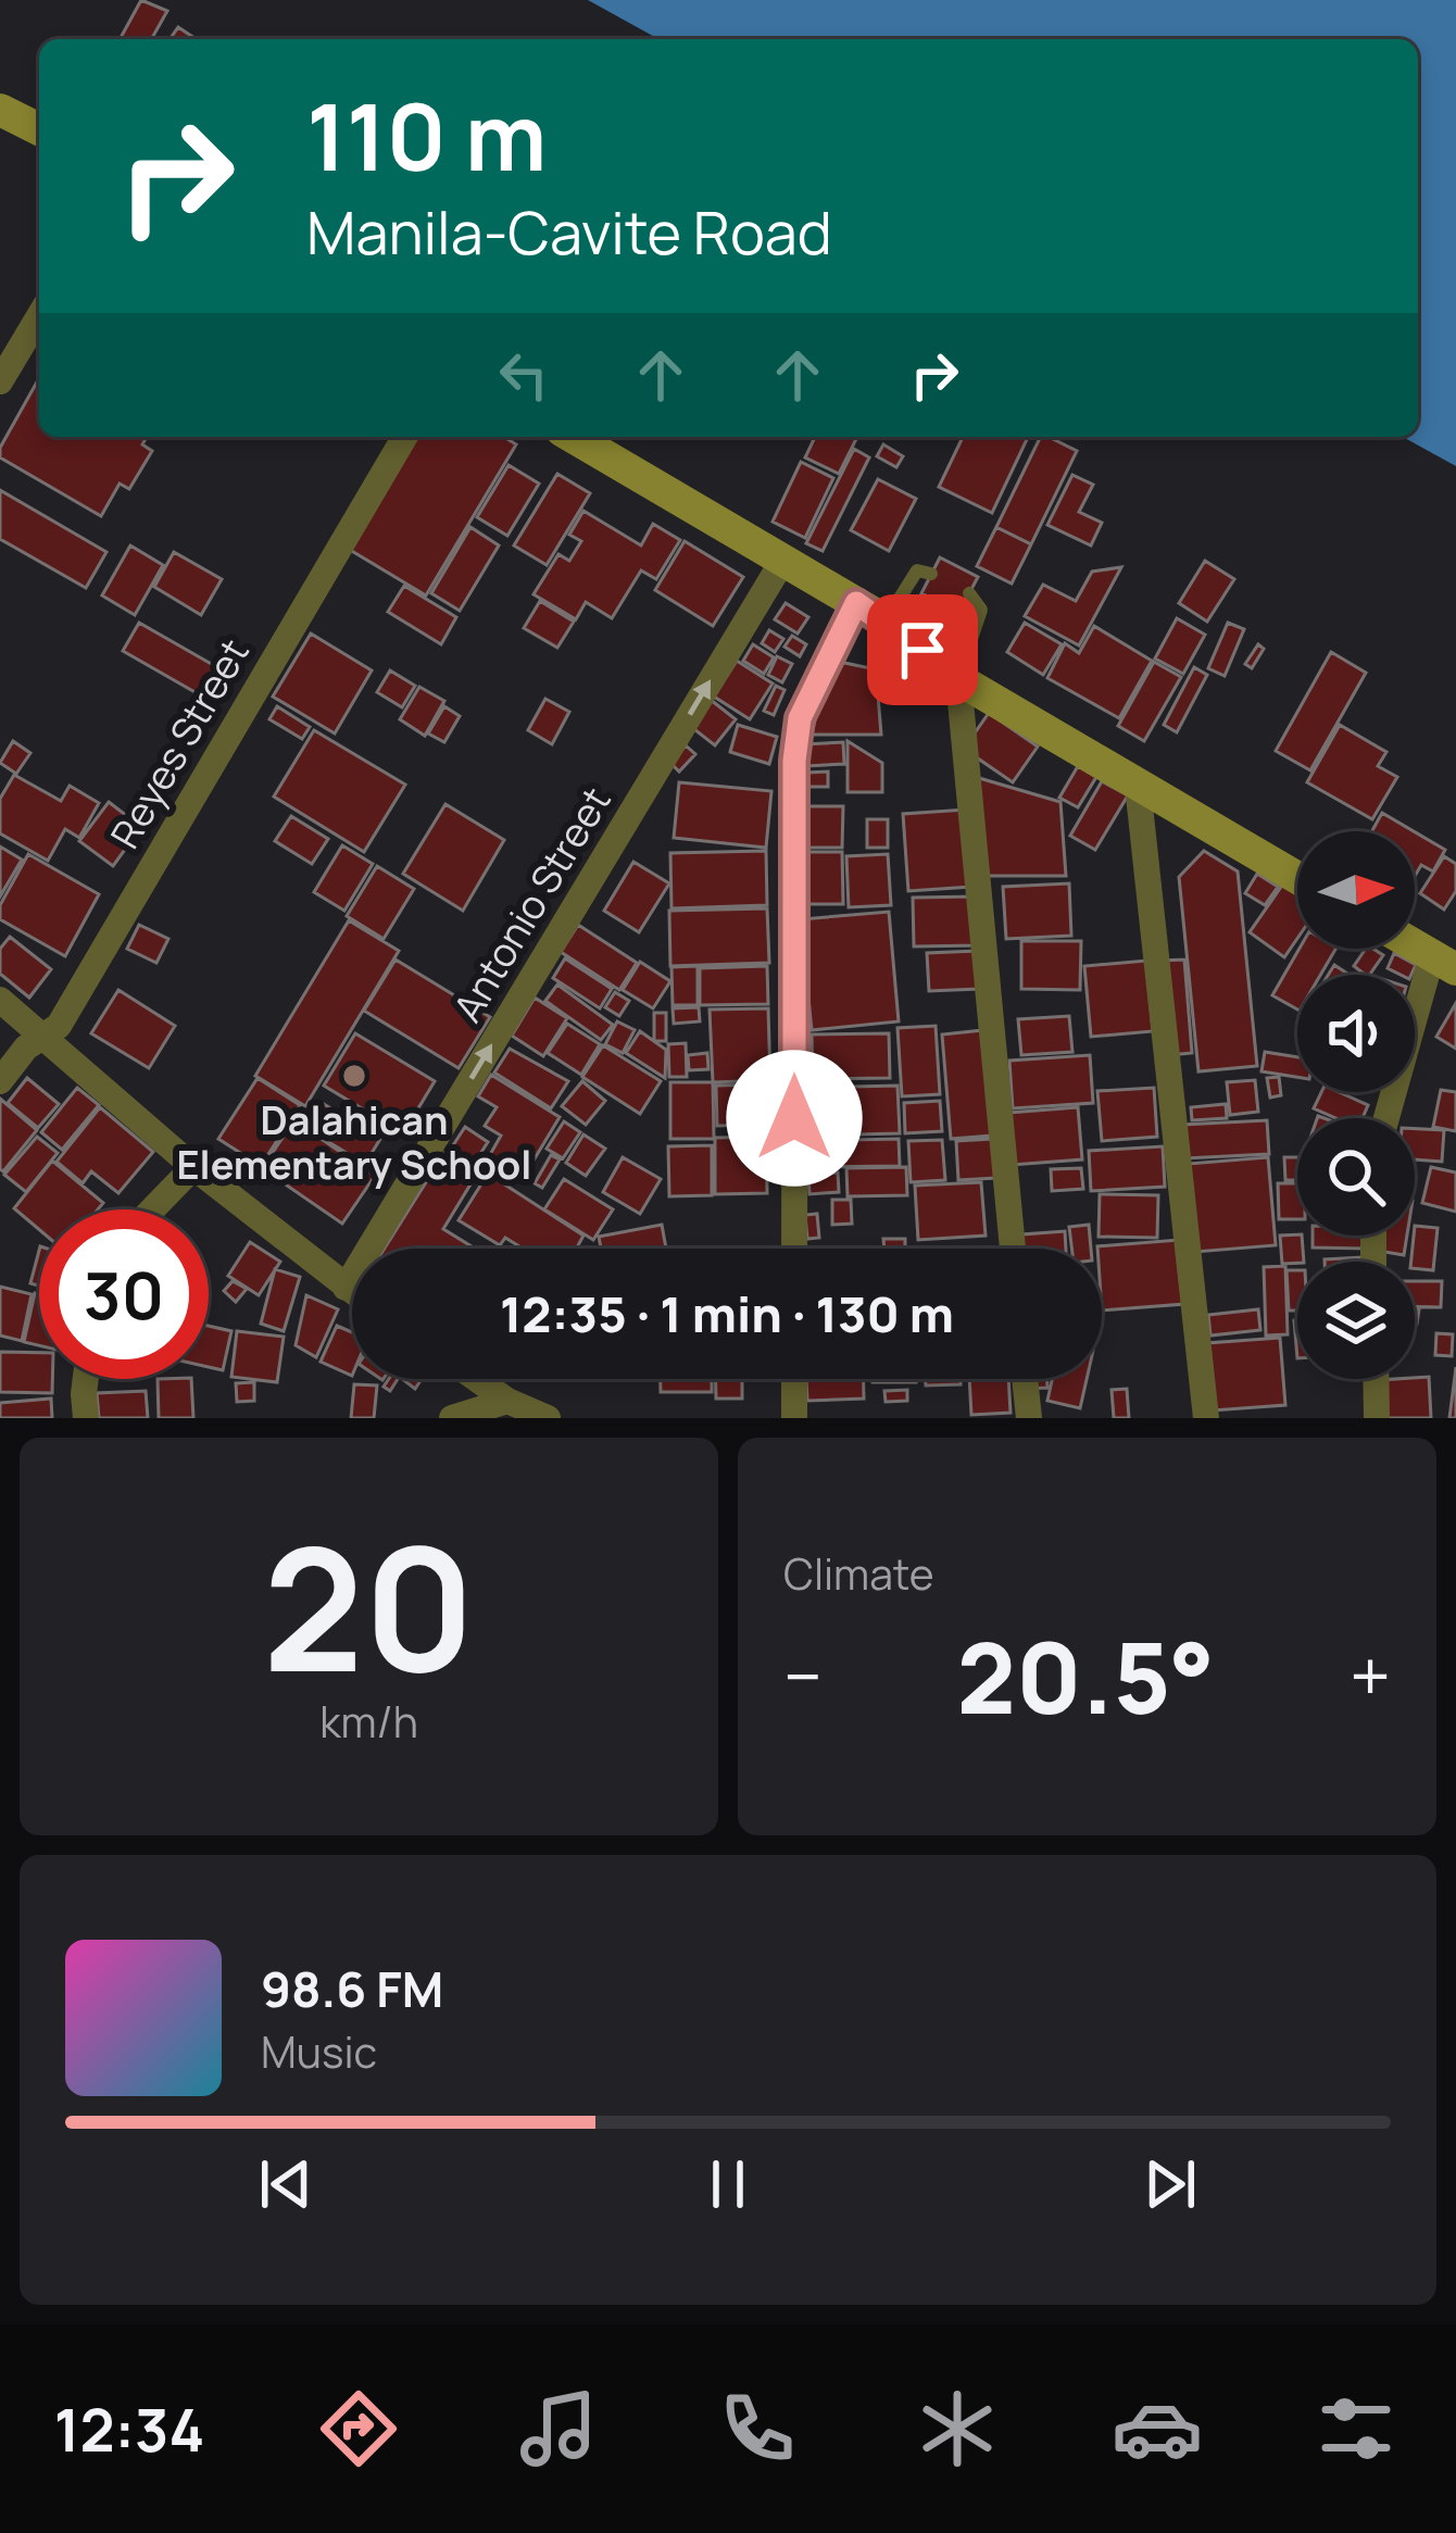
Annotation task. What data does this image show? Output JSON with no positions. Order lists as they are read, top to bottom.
{
  "streets": {
    "street": ["Reyes Street", "Antonio Street"]
  },
  "one_way": ["Antonio Street"],
  "places": ["Dalahican Elementary School"],
  "north": "right",
  "page": {
    "turn": ["110 m", "Manila-Cavite Road"],
    "limit": "30",
    "trip": "12:35 · 1 min · 130 m",
    "tile": [
      ["20", "km/h"],
      "Climate"
    ],
    "heat": ["−", "20.5°", "+"],
    "song": ["98.6 FM", "Music"],
    "tabs": "12:34"
  }
}
